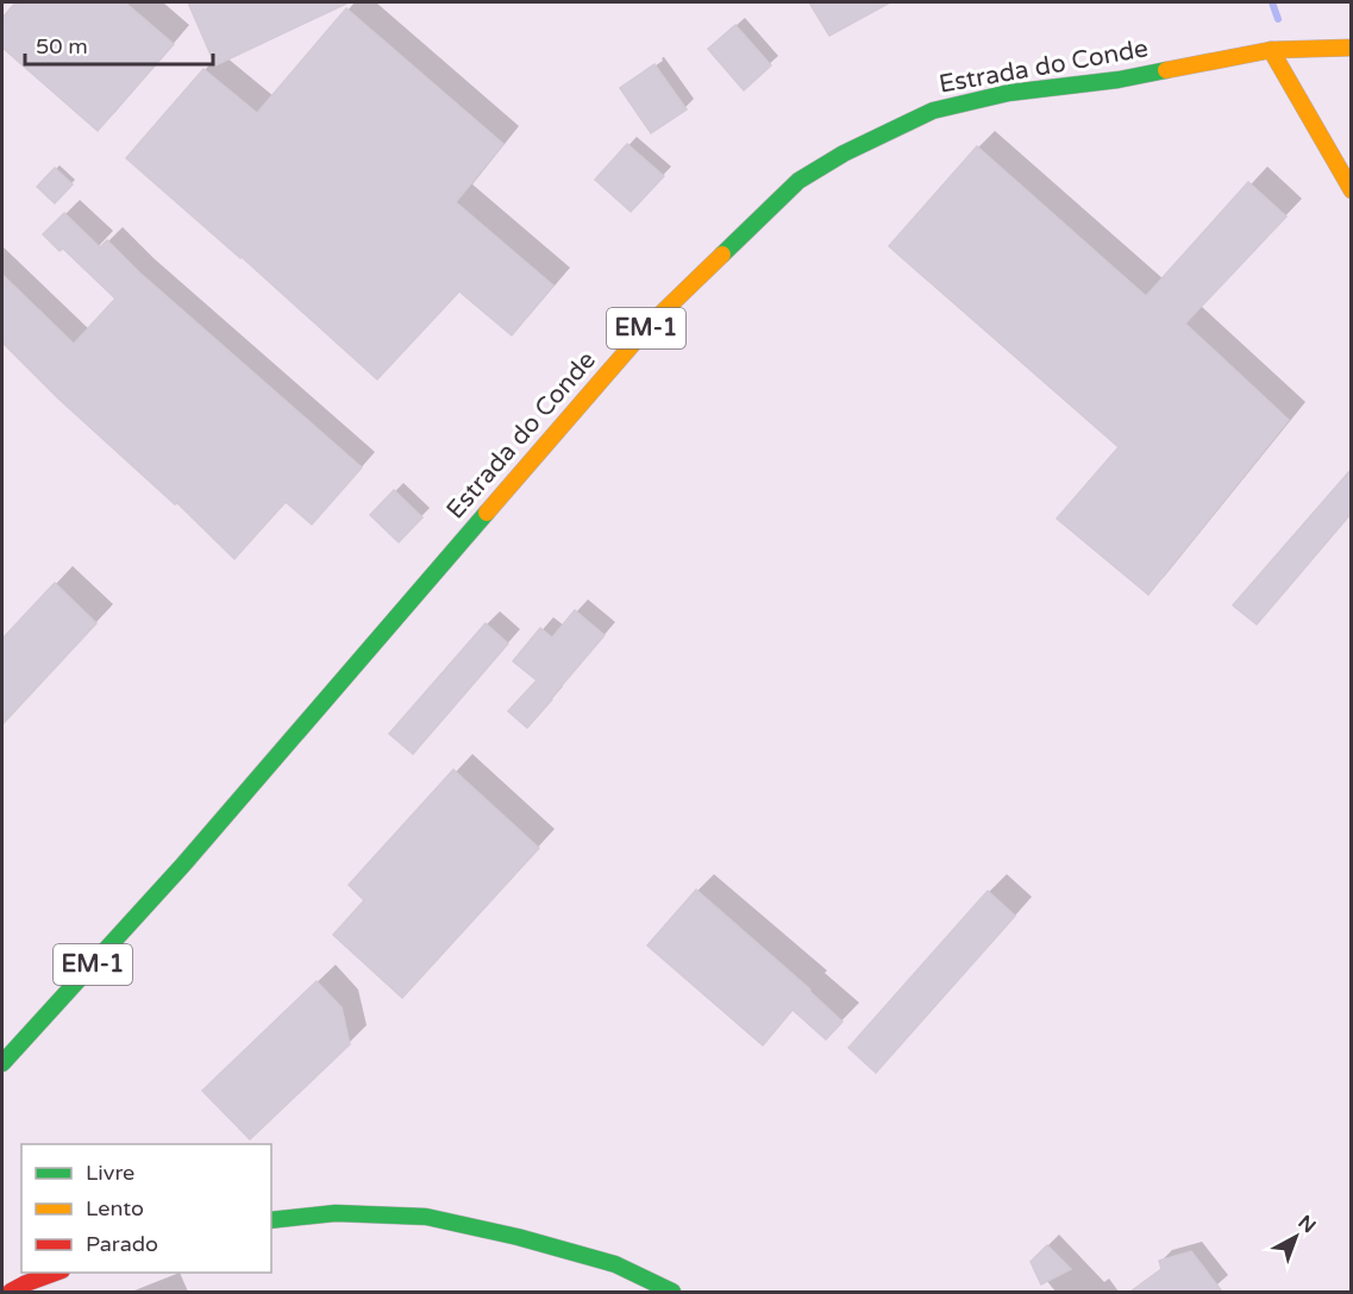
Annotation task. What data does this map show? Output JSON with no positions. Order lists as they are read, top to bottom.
{
  "streets": {
    "main road": ["Estrada do Conde", "EM-1"]
  },
  "legend": ["Livre", "Lento", "Parado"],
  "scale_bar": "50 m",
  "north": "top right"
}
